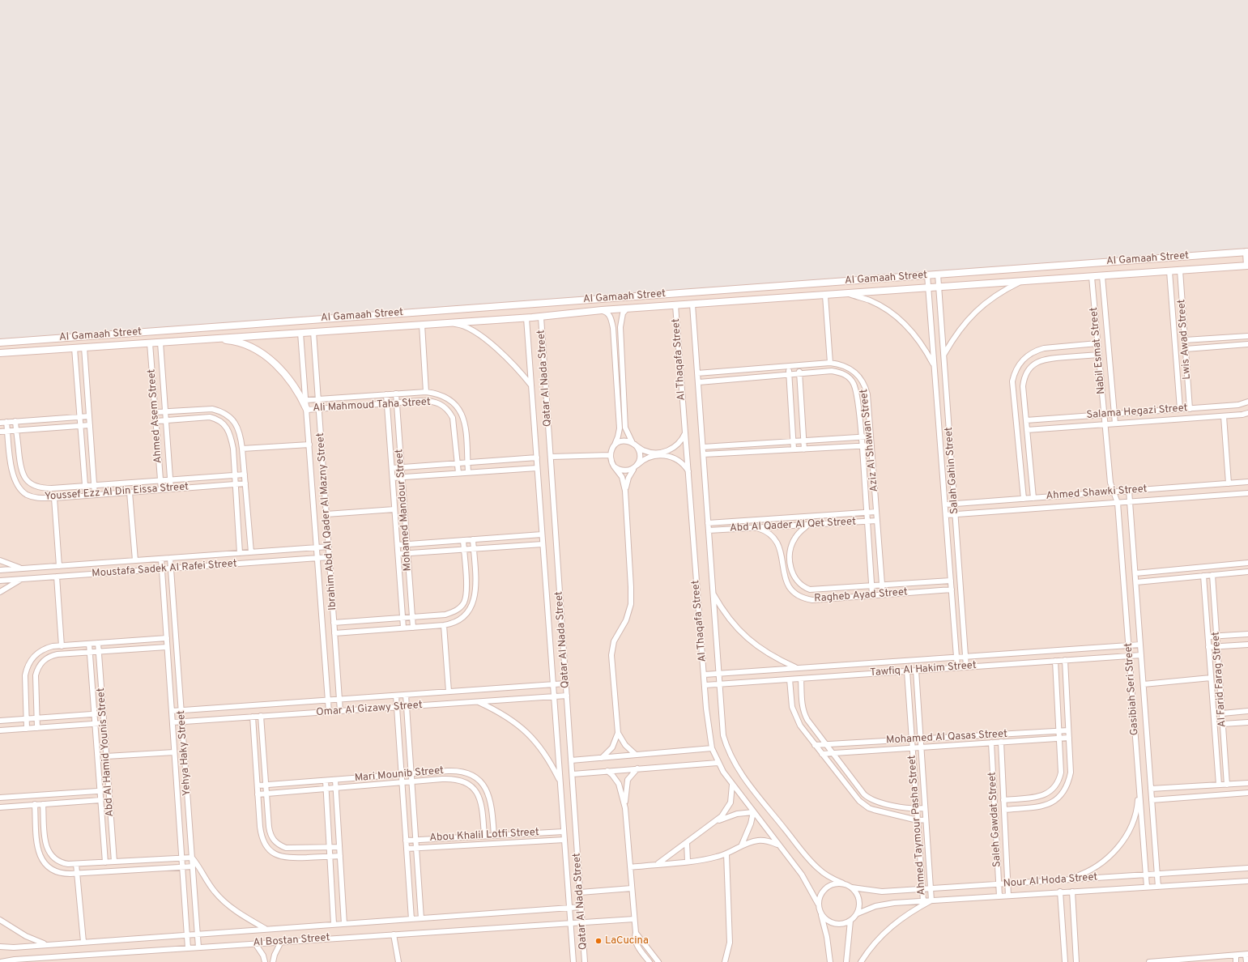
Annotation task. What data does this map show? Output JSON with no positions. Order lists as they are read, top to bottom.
{
  "streets": {
    "street": [
      "Al Gamaah Street",
      "Lwis Awad Street",
      "Nabil Esmat Street",
      "Al Thaqafa Street",
      "Qatar Al Nada Street",
      "Ali Mahmoud Taha Street",
      "Salama Hegazi Street",
      "Ahmed Asem Street",
      "Aziz Al Shawan Street",
      "Salah Gahin Street",
      "Youssef Ezz Al Din Eissa Street",
      "Ahmed Shawki Street",
      "Mohamed Mandour Street",
      "Ibrahim Abd Al Qader Al Mazny Street",
      "Abd Al Qader Al Qet Street",
      "Moustafa Sadek Al Rafei Street",
      "Ragheb Ayad Street",
      "Tawfiq Al Hakim Street",
      "Al Farid Farag Street",
      "Gasibiah Seri Street",
      "Omar Al Gizawy Street",
      "Mohamed Al Qasas Street",
      "Abd Al Hamid Younis Street",
      "Yehya Haky Street",
      "Mari Mounib Street",
      "Saleh Gawdat Street",
      "Ahmed Taymour Pasha Street",
      "Abou Khalil Lotfi Street",
      "Nour Al Hoda Street",
      "Al Bostan Street"
    ]
  },
  "crossings": [
    ["Al Gamaah Street", "Lwis Awad Street"],
    ["Al Gamaah Street", "Nabil Esmat Street"],
    ["Al Gamaah Street", "Al Thaqafa Street"],
    ["Al Gamaah Street", "Qatar Al Nada Street"],
    ["Al Gamaah Street", "Ahmed Asem Street"],
    ["Al Gamaah Street", "Salah Gahin Street"],
    ["Al Gamaah Street", "Ibrahim Abd Al Qader Al Mazny Street"],
    ["Lwis Awad Street", "Salama Hegazi Street"],
    ["Nabil Esmat Street", "Salama Hegazi Street"],
    ["Nabil Esmat Street", "Ahmed Shawki Street"],
    ["Nabil Esmat Street", "Gasibiah Seri Street"],
    ["Al Thaqafa Street", "Aziz Al Shawan Street"],
    ["Al Thaqafa Street", "Abd Al Qader Al Qet Street"],
    ["Al Thaqafa Street", "Tawfiq Al Hakim Street"],
    ["Al Thaqafa Street", "Nour Al Hoda Street"],
    ["Qatar Al Nada Street", "Omar Al Gizawy Street"],
    ["Qatar Al Nada Street", "Abou Khalil Lotfi Street"],
    ["Qatar Al Nada Street", "Al Bostan Street"],
    ["Ali Mahmoud Taha Street", "Mohamed Mandour Street"],
    ["Ali Mahmoud Taha Street", "Ibrahim Abd Al Qader Al Mazny Street"],
    ["Ahmed Asem Street", "Youssef Ezz Al Din Eissa Street"],
    ["Aziz Al Shawan Street", "Abd Al Qader Al Qet Street"],
    ["Aziz Al Shawan Street", "Ragheb Ayad Street"],
    ["Salah Gahin Street", "Ahmed Shawki Street"],
    ["Salah Gahin Street", "Ragheb Ayad Street"],
    ["Salah Gahin Street", "Tawfiq Al Hakim Street"],
    ["Ahmed Shawki Street", "Gasibiah Seri Street"],
    ["Ibrahim Abd Al Qader Al Mazny Street", "Moustafa Sadek Al Rafei Street"],
    ["Ibrahim Abd Al Qader Al Mazny Street", "Omar Al Gizawy Street"],
    ["Abd Al Qader Al Qet Street", "Ragheb Ayad Street"],
    ["Moustafa Sadek Al Rafei Street", "Yehya Haky Street"],
    ["Tawfiq Al Hakim Street", "Gasibiah Seri Street"],
    ["Tawfiq Al Hakim Street", "Ahmed Taymour Pasha Street"],
    ["Gasibiah Seri Street", "Nour Al Hoda Street"],
    ["Omar Al Gizawy Street", "Yehya Haky Street"],
    ["Mohamed Al Qasas Street", "Saleh Gawdat Street"],
    ["Mohamed Al Qasas Street", "Ahmed Taymour Pasha Street"],
    ["Yehya Haky Street", "Al Bostan Street"],
    ["Mari Mounib Street", "Abou Khalil Lotfi Street"],
    ["Saleh Gawdat Street", "Nour Al Hoda Street"],
    ["Ahmed Taymour Pasha Street", "Nour Al Hoda Street"]
  ],
  "places": ["LaCucina"]
}
